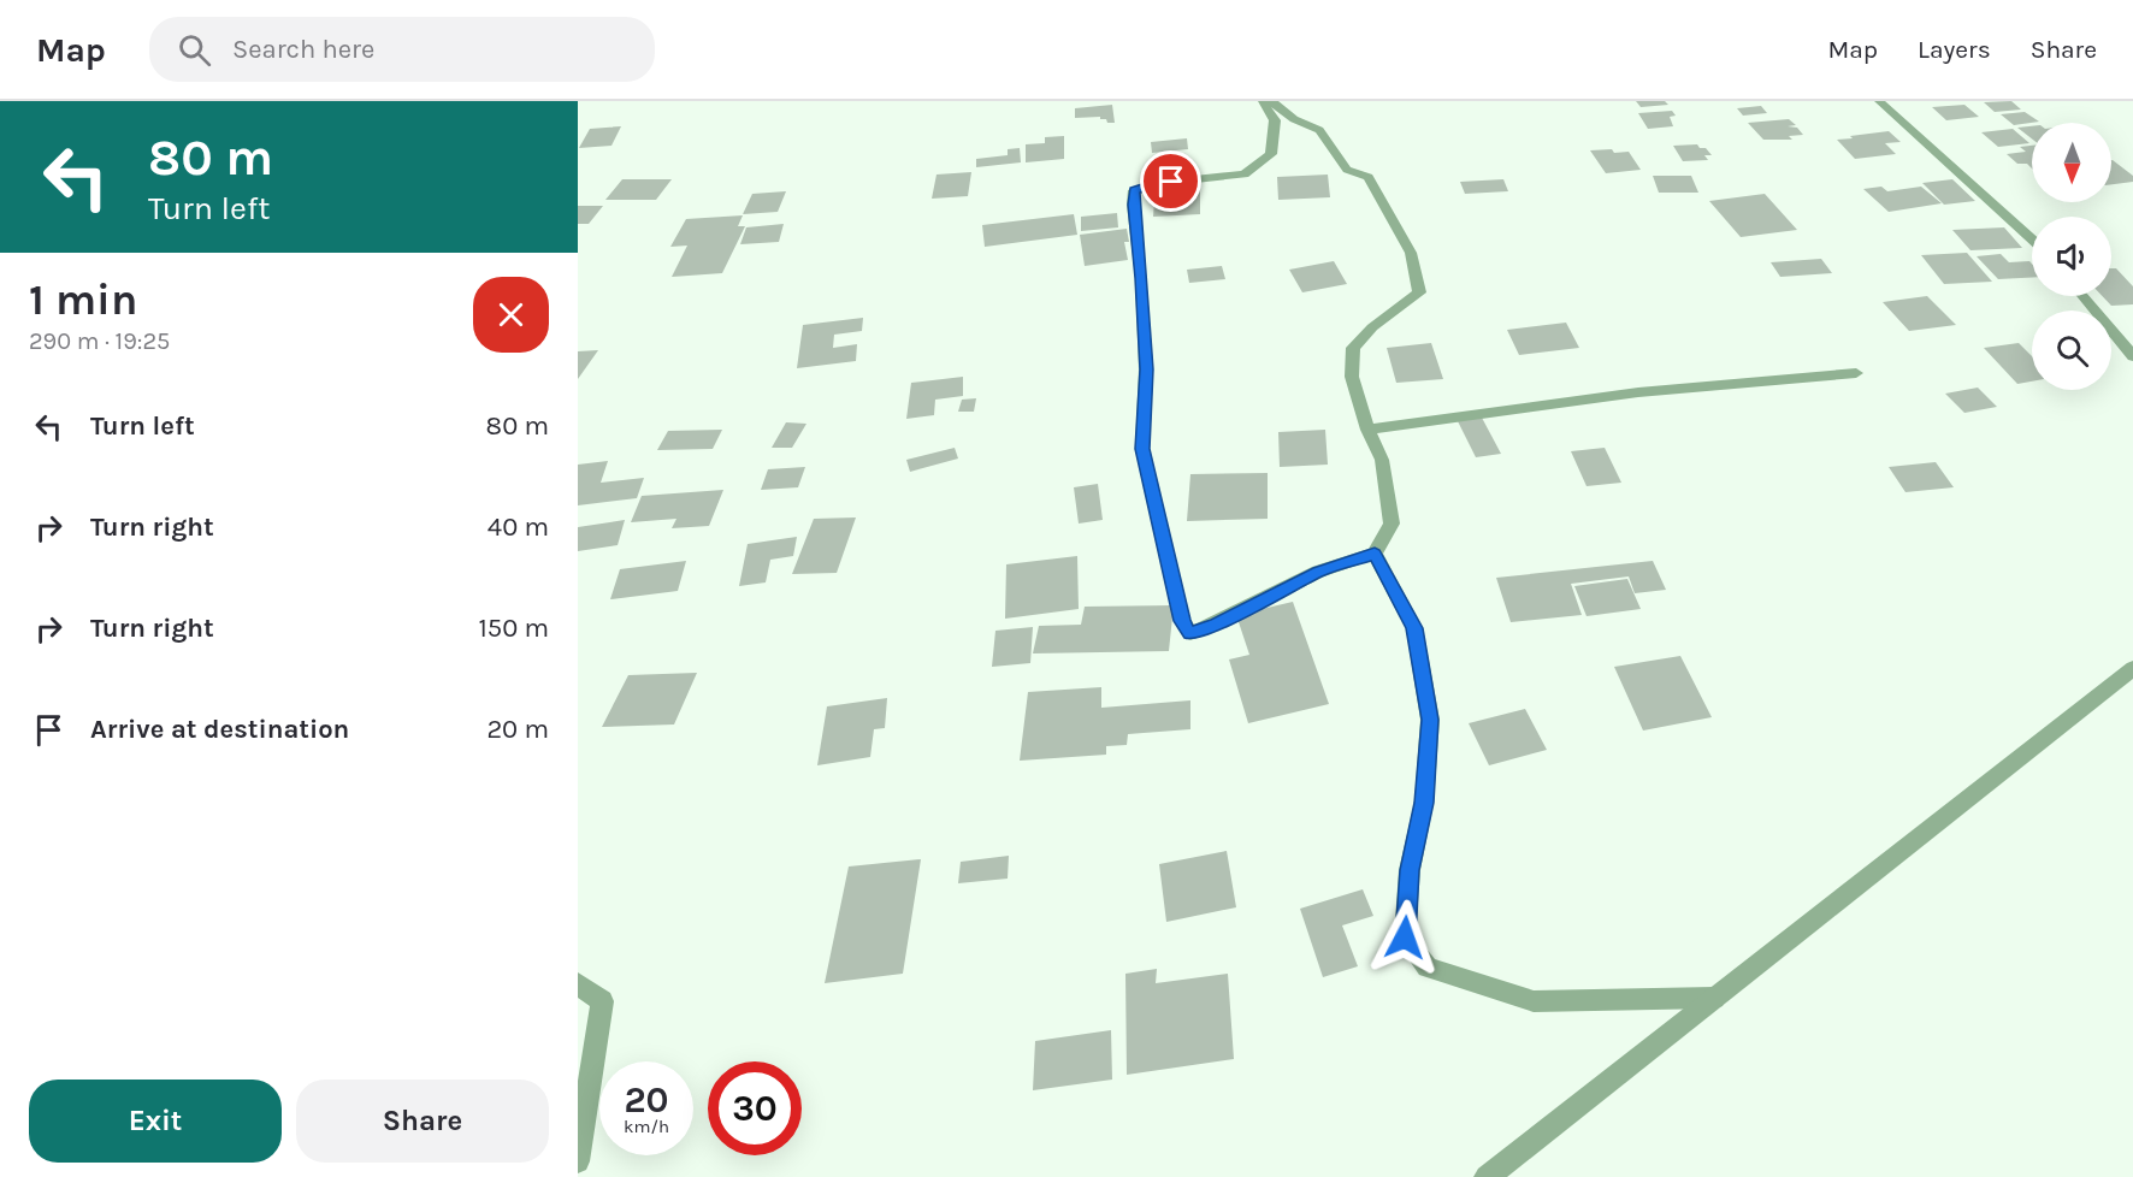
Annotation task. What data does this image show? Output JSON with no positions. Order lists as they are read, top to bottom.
{
  "north": "bottom",
  "page": {
    "header": "Map",
    "search": "Search here",
    "nav": ["Map", "Layers", "Share"],
    "turn": ["80 m", "Turn left"],
    "heading": ["1 min", "290 m · 19:25"],
    "list": [
      {
        "name": "Turn left",
        "value": "80 m"
      },
      {
        "name": "Turn right",
        "value": "40 m"
      },
      {
        "name": "Turn right",
        "value": "150 m"
      },
      {
        "name": "Arrive at destination",
        "value": "20 m"
      }
    ],
    "speed": "20 km/h",
    "limit": "30",
    "buttons": ["Exit", "Share"]
  }
}
